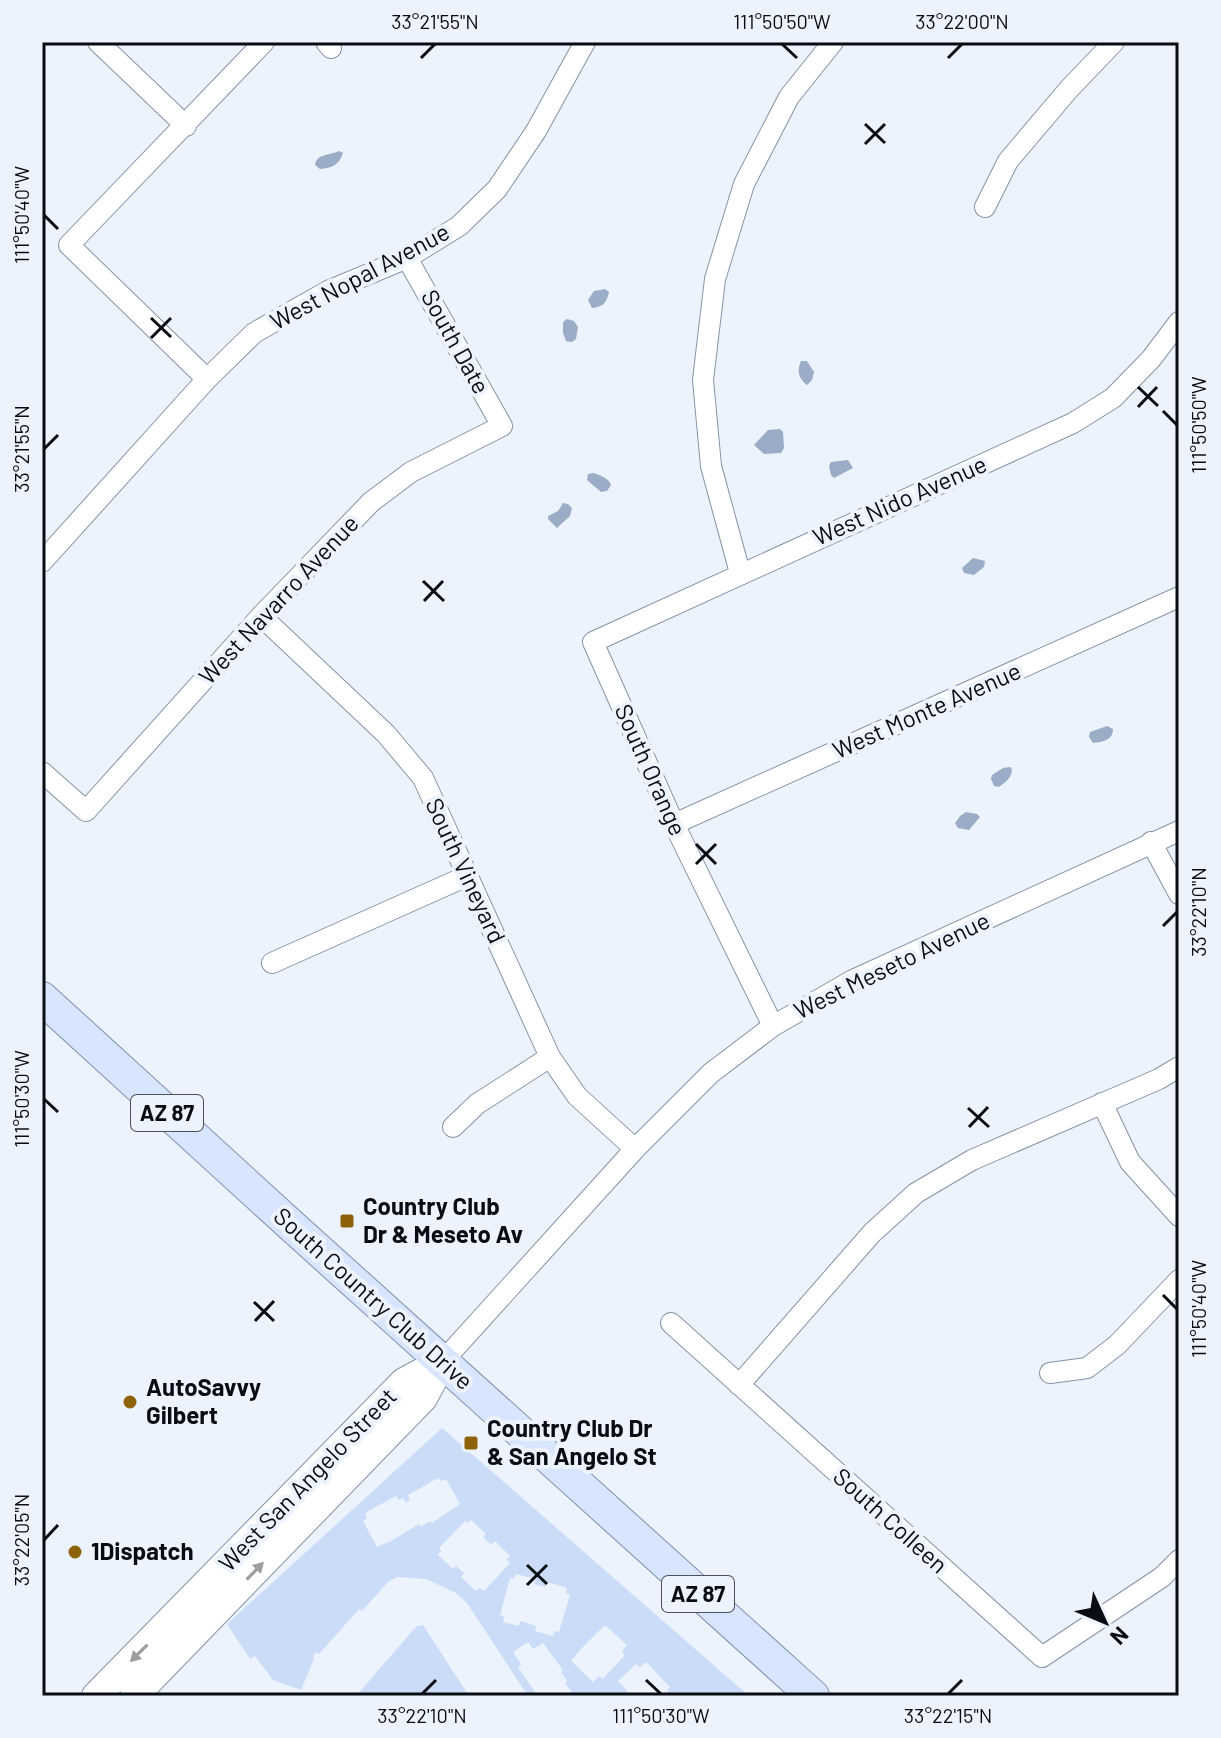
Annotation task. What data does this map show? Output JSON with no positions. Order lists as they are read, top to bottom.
{
  "streets": {
    "main road": ["AZ 87", "South Country Club Drive"],
    "street": [
      "West Nopal Avenue",
      "South Date",
      "West Nido Avenue",
      "West Navarro Avenue",
      "West Monte Avenue",
      "South Orange",
      "South Vineyard",
      "West Meseto Avenue",
      "West San Angelo Street",
      "South Colleen"
    ]
  },
  "crossings": [
    ["West Nopal Avenue", "South Date"],
    ["South Date", "West Navarro Avenue"],
    ["West Nido Avenue", "South Orange"],
    ["West Navarro Avenue", "South Vineyard"],
    ["West Monte Avenue", "South Orange"],
    ["South Orange", "West Meseto Avenue"],
    ["South Vineyard", "West Meseto Avenue"],
    ["West Meseto Avenue", "South Country Club Drive"],
    ["West Meseto Avenue", "West San Angelo Street"],
    ["South Country Club Drive", "West San Angelo Street"]
  ],
  "places": {
    "transit": ["Country Club Dr & Meseto Av", "Country Club Dr & San Angelo St"],
    "other": ["AutoSavvy Gilbert", "1Dispatch"]
  },
  "north": "bottom right",
  "coordinates": [
    "33°21'55\"N",
    "111°50'50\"W",
    "33°22'00\"N",
    "111°50'40\"W",
    "33°22'10\"N",
    "111°50'30\"W",
    "33°22'05\"N",
    "33°22'15\"N"
  ]
}
